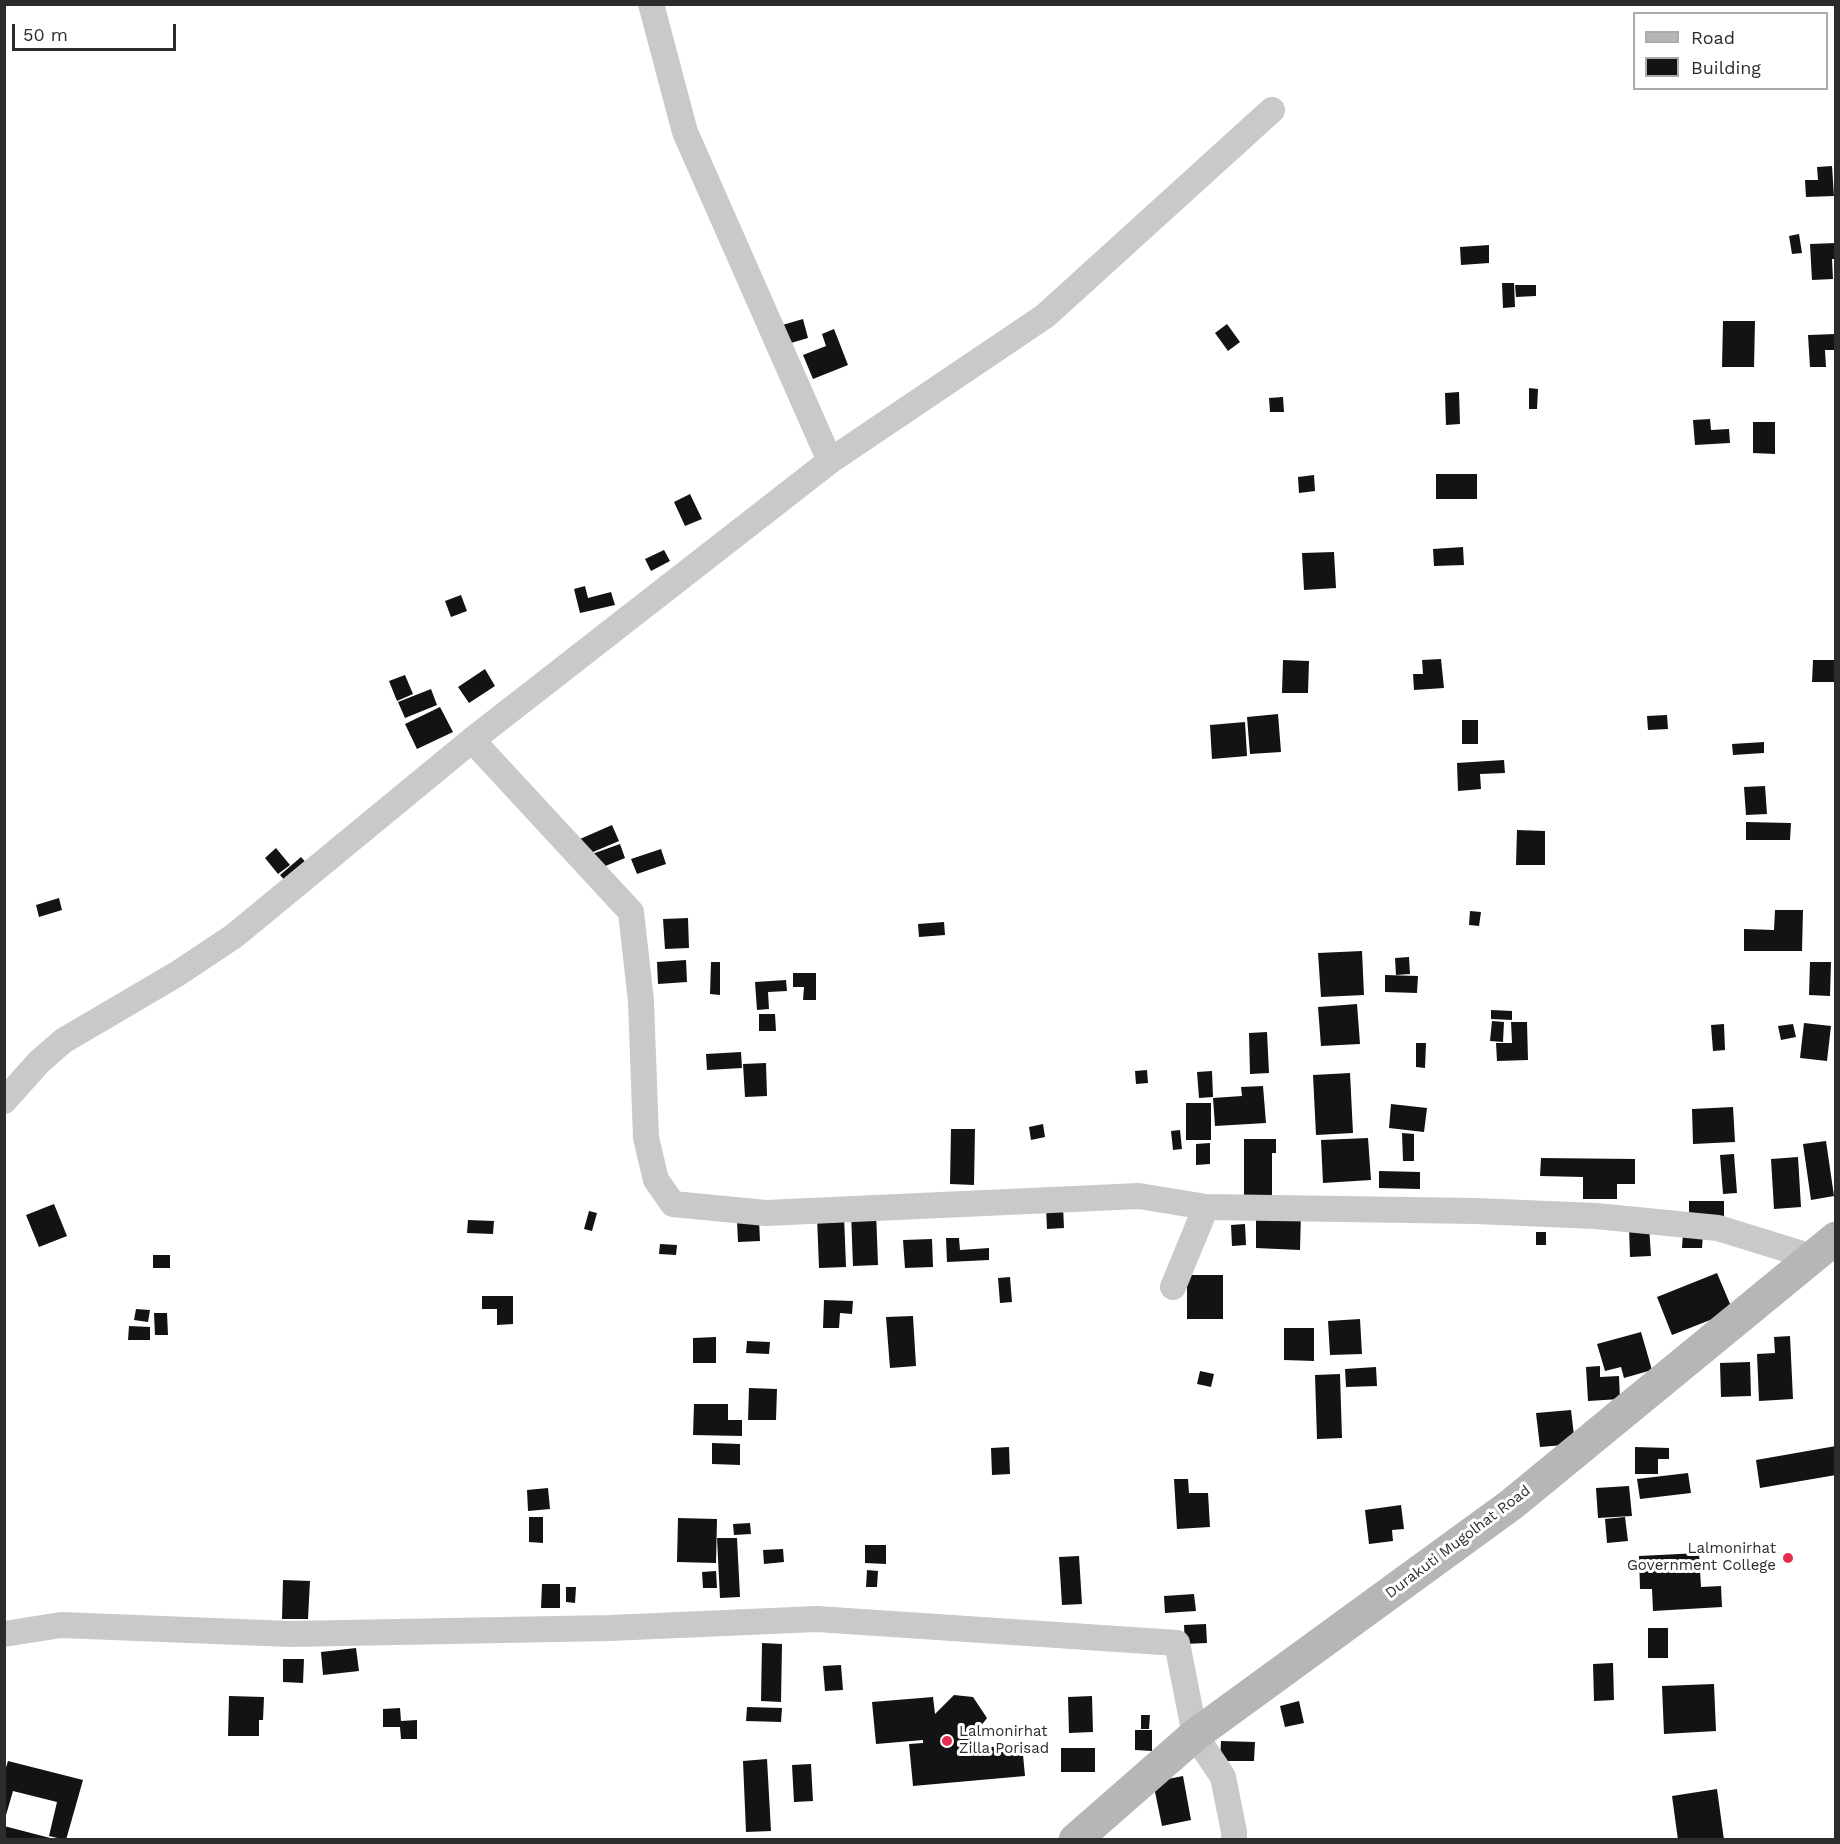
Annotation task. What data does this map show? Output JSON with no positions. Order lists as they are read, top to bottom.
{
  "streets": {
    "main road": ["Durakuti Mugolhat Road"]
  },
  "places": ["Lalmonirhat Government College", "Lalmonirhat Zilla Porisad"],
  "legend": ["Road", "Building"],
  "scale_bar": "50 m"
}
